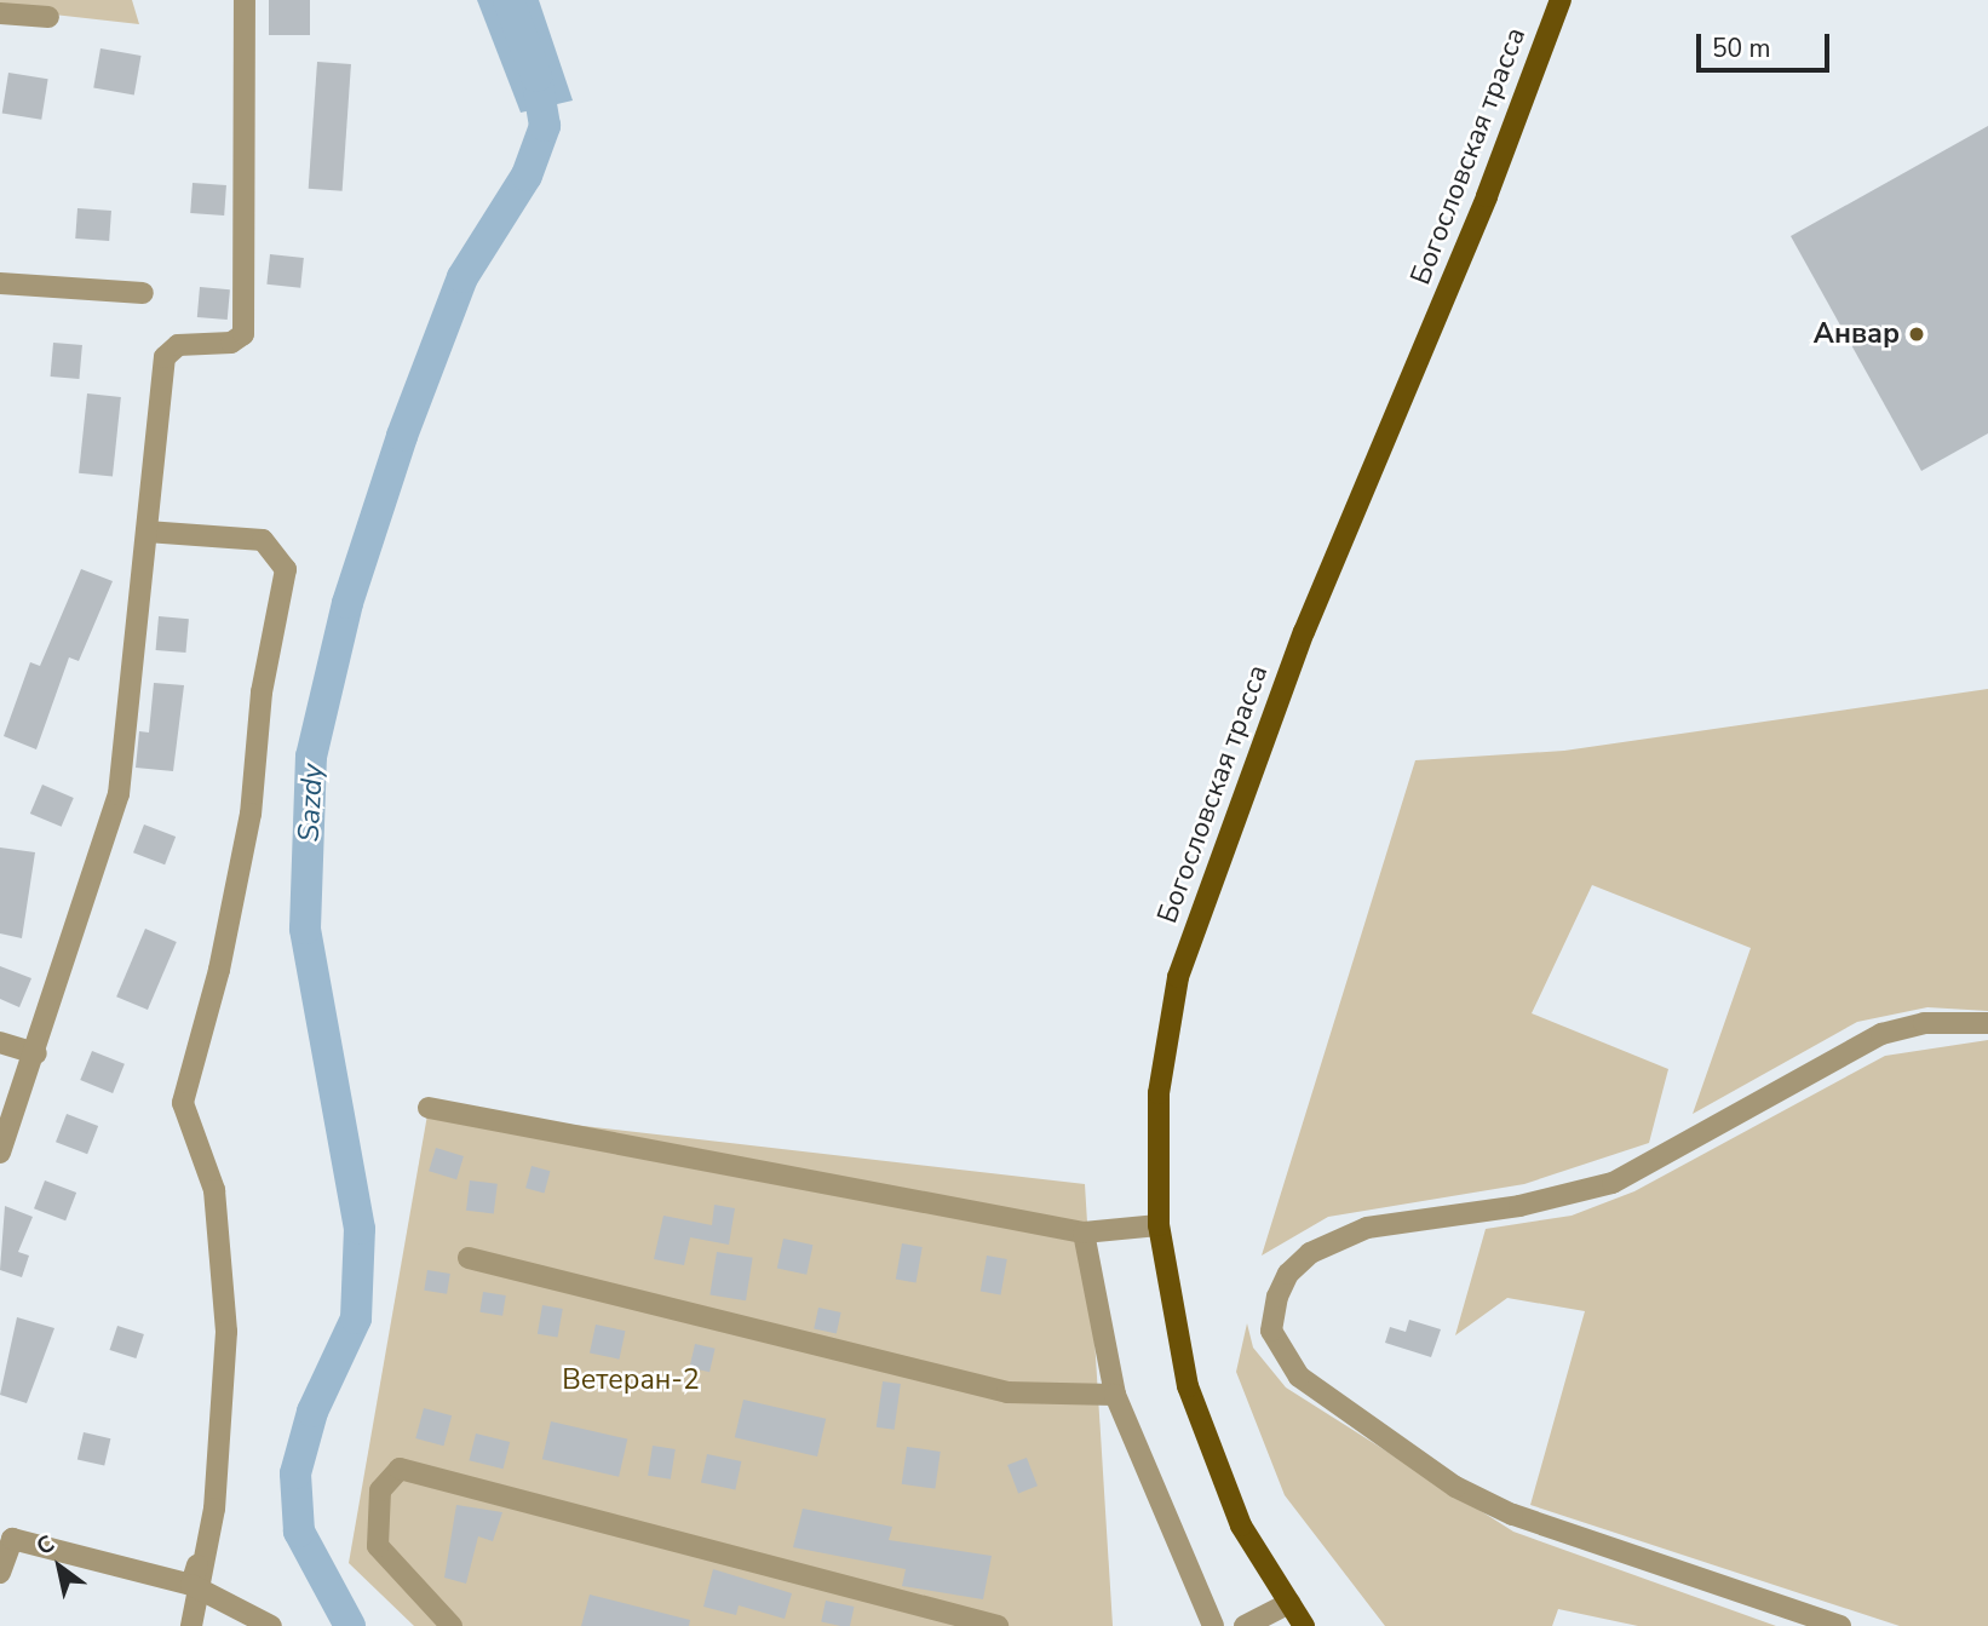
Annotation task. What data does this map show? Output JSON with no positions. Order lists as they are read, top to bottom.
{
  "streets": {
    "main road": ["Богословская трасса"]
  },
  "water": ["Sazdy"],
  "parks": ["Ветеран-2"],
  "places": ["Анвар"],
  "scale_bar": "50 m",
  "north": "top left"
}
